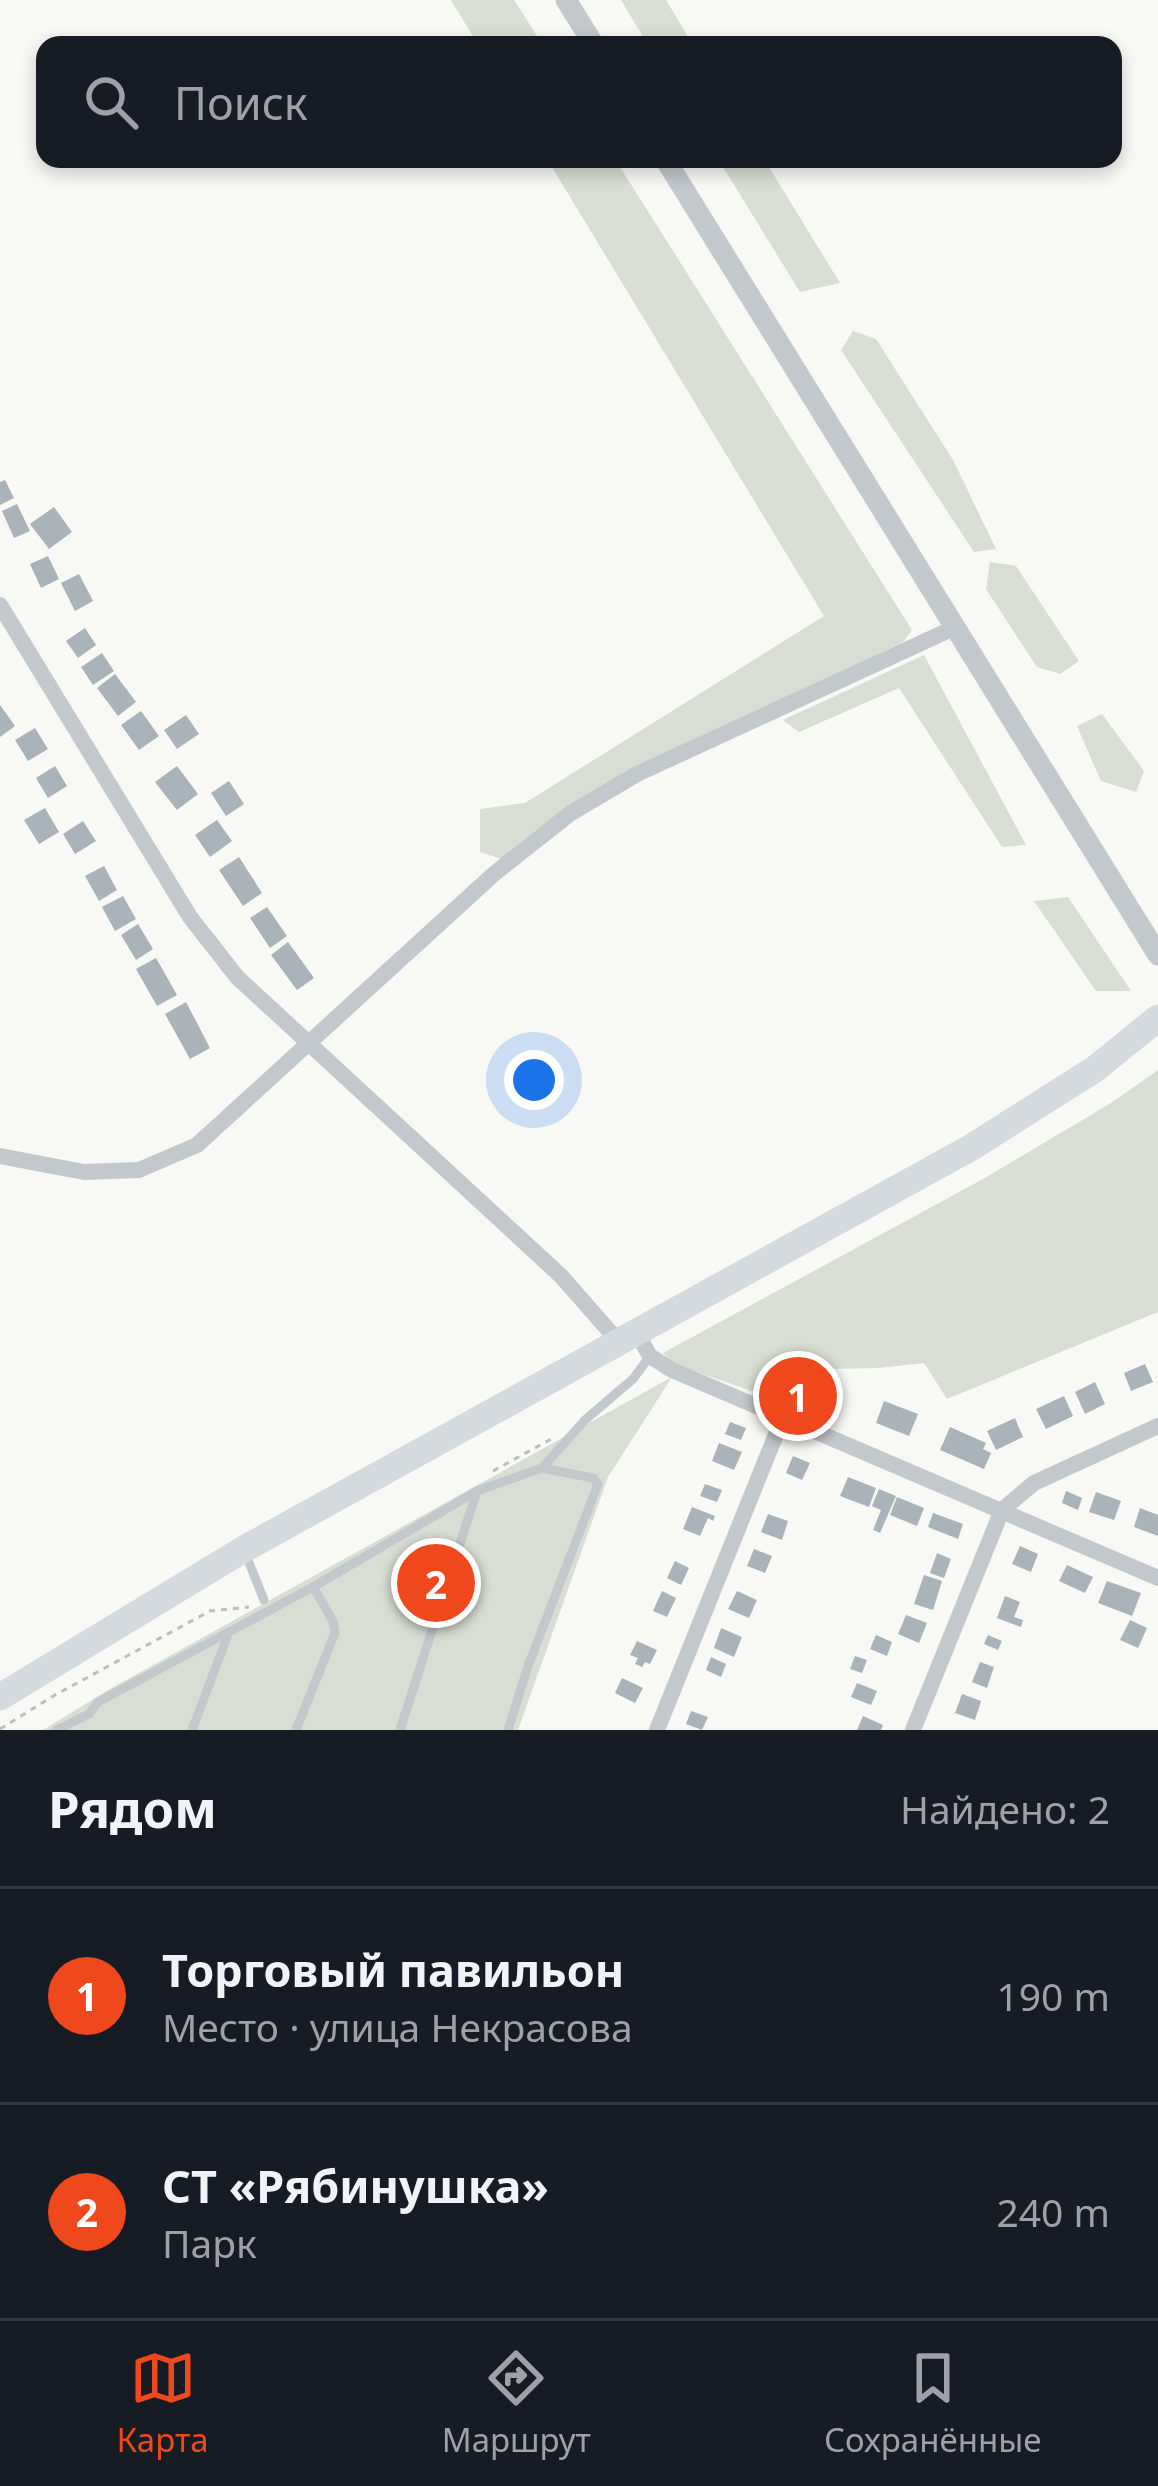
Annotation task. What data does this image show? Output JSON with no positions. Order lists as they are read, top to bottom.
{
  "page": {
    "search": "Поиск",
    "pins": ["1", "2"],
    "heading": ["Рядом", "Найдено: 2"],
    "list": [
      {
        "mark": "1",
        "name": "Торговый павильон",
        "note": "Место · улица Некрасова",
        "value": "190 m"
      },
      {
        "mark": "2",
        "name": "СТ «Рябинушка»",
        "note": "Парк",
        "value": "240 m"
      }
    ],
    "nav": ["Карта", "Маршрут", "Сохранённые"]
  }
}
